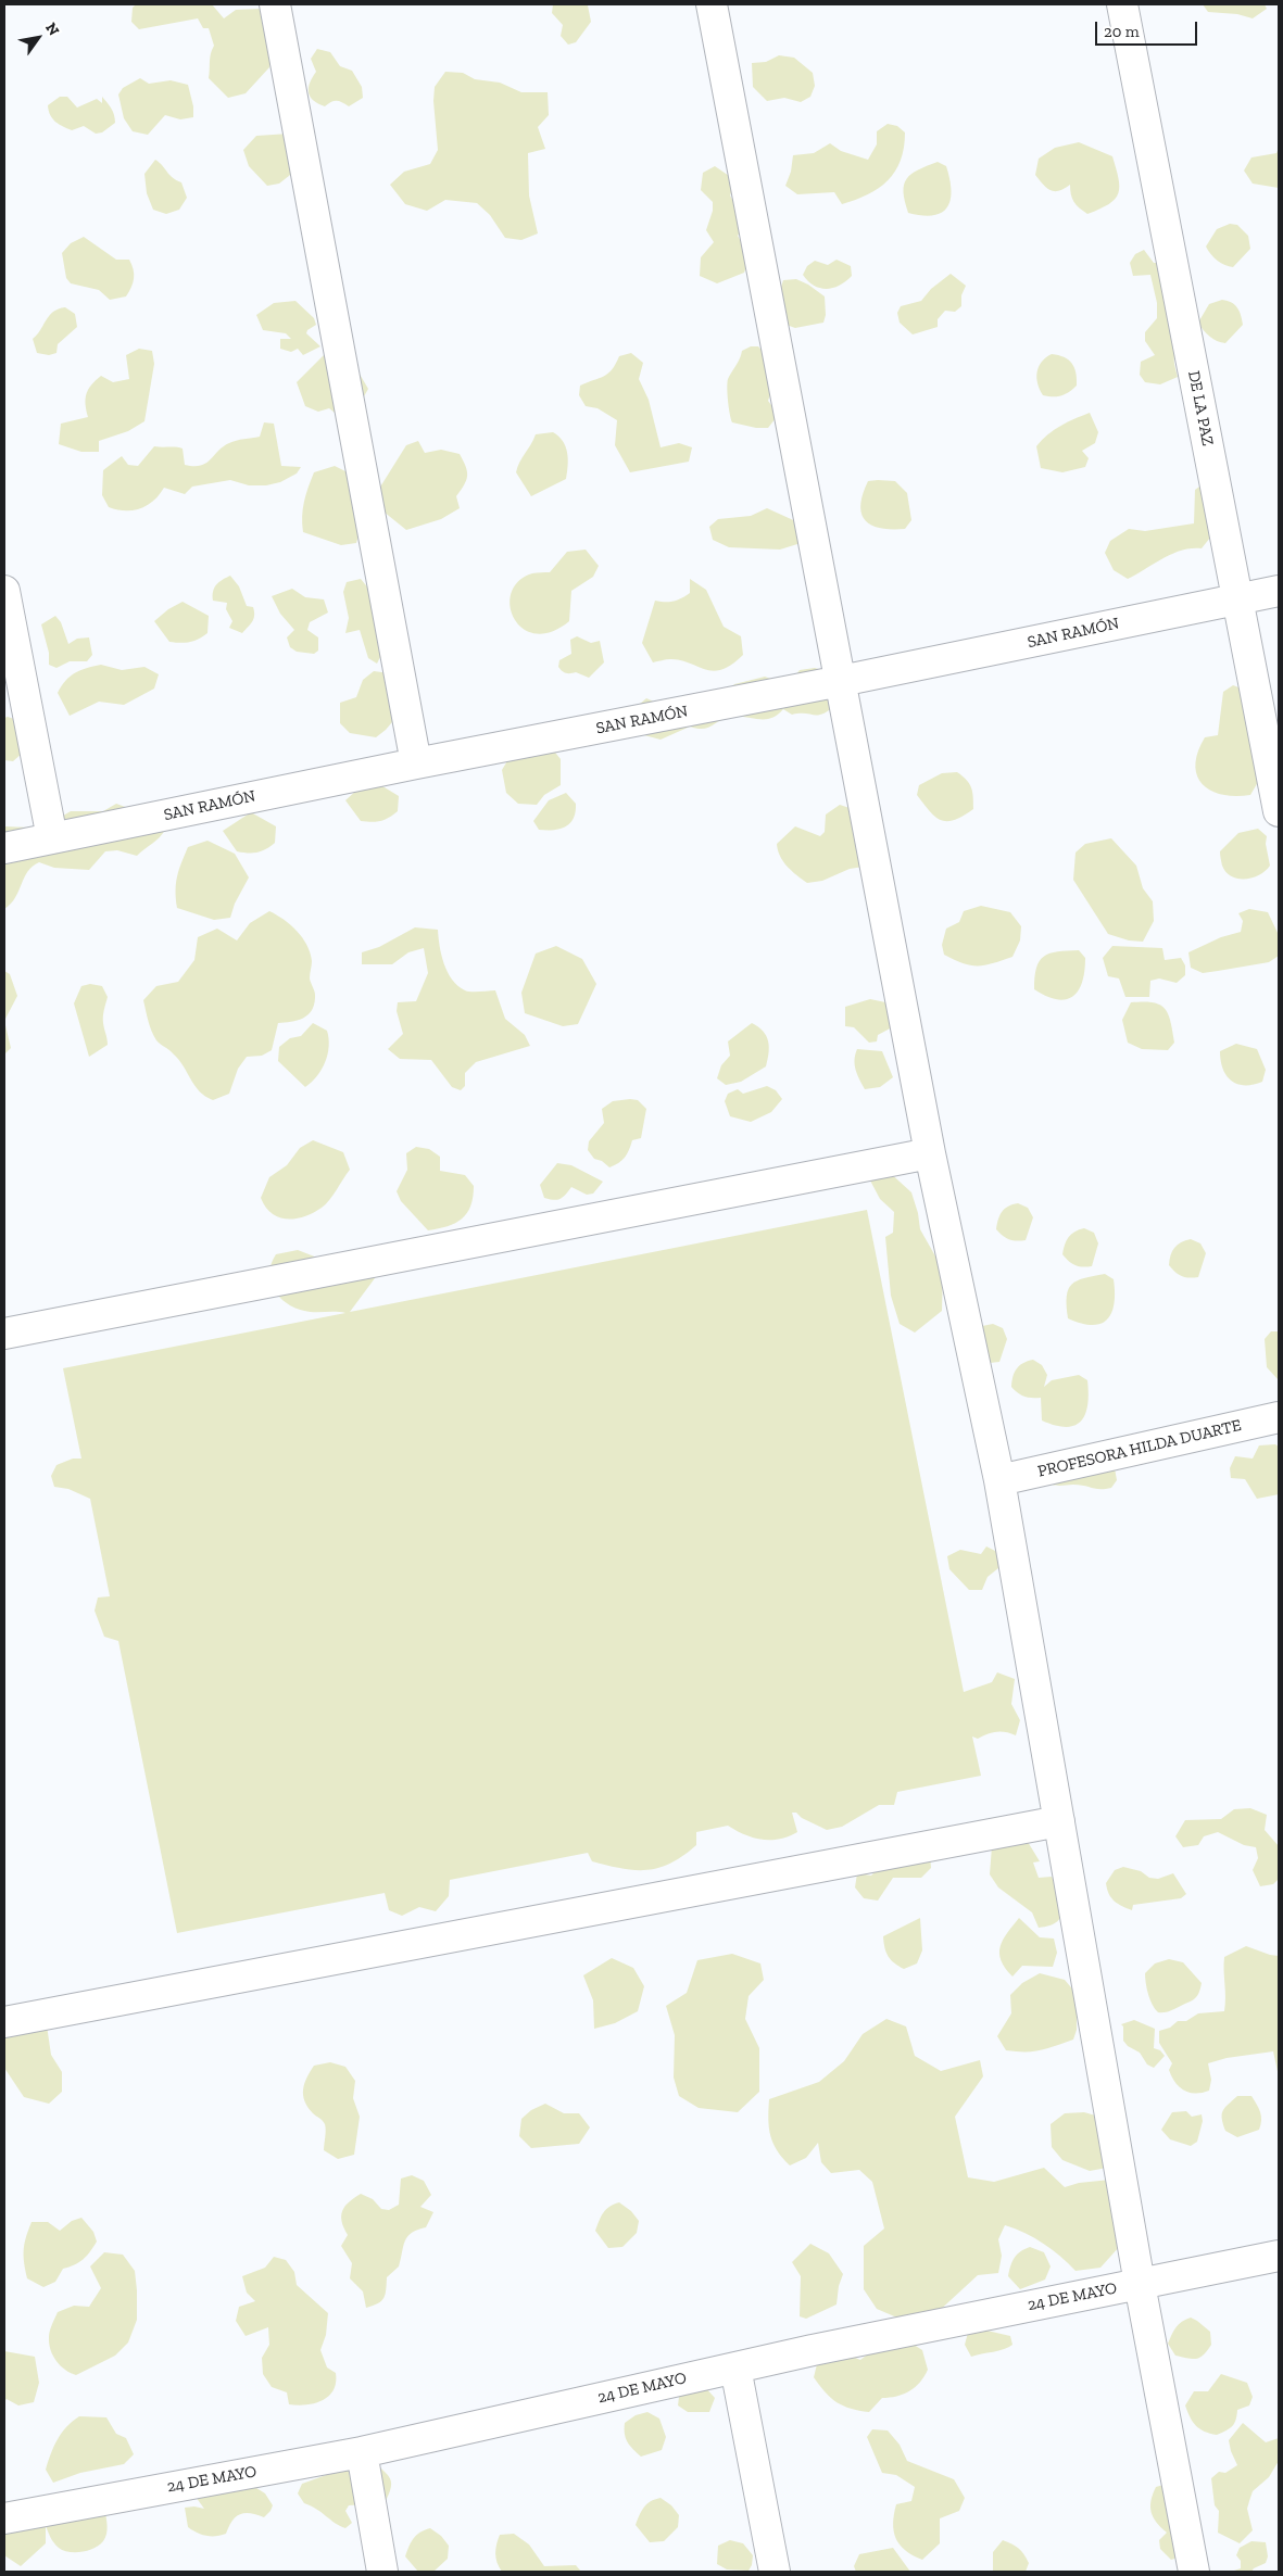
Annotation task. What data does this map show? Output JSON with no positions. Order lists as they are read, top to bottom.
{
  "streets": {
    "street": [
      "DE LA PAZ",
      "SAN RAMÓN",
      "PROFESORA HILDA DUARTE",
      "24 DE MAYO"
    ]
  },
  "crossings": [
    ["DE LA PAZ", "SAN RAMÓN"]
  ],
  "scale_bar": "20 m",
  "north": "top right"
}
